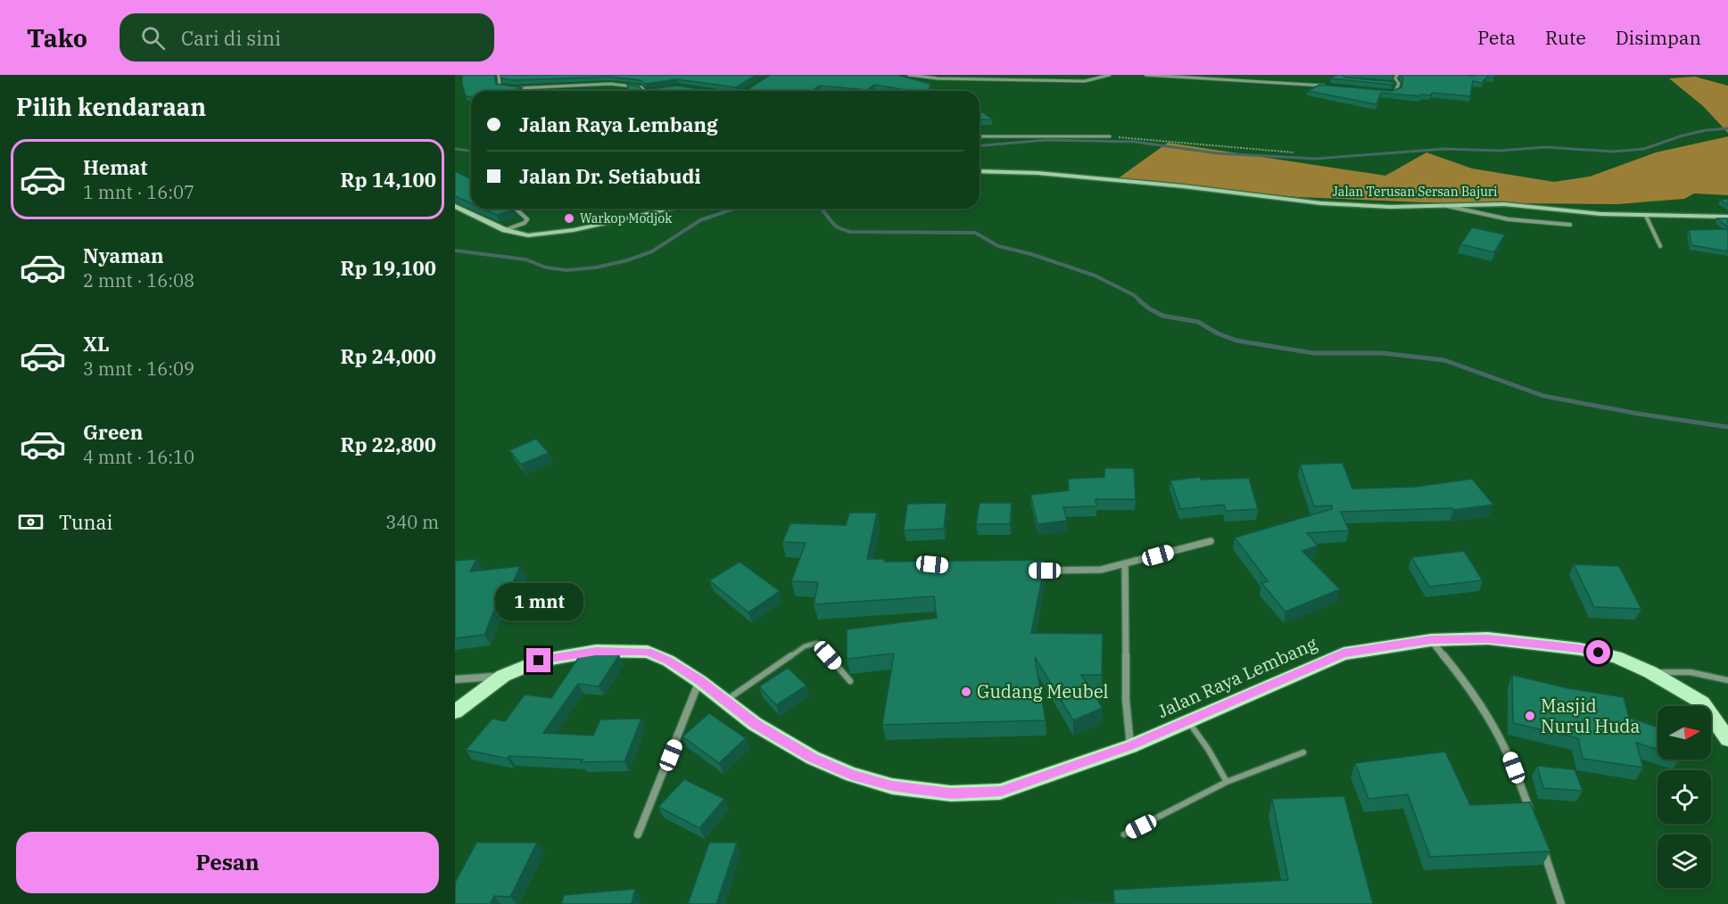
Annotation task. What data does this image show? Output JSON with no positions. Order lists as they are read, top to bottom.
{
  "streets": {
    "main road": ["Jalan Terusan Sersan Bajuri", "Jalan Raya Lembang"]
  },
  "places": ["Warkop Modjok", "Gudang Meubel", "Masjid Nurul Huda"],
  "north": "right",
  "page": {
    "header": "Tako",
    "search": "Cari di sini",
    "nav": ["Peta", "Rute", "Disimpan"],
    "heading": "Pilih kendaraan",
    "banner": ["Jalan Raya Lembang", "Jalan Dr. Setiabudi"],
    "list": [
      {
        "name": "Hemat",
        "note": "1 mnt · 16:07",
        "value": "Rp 14,100"
      },
      {
        "name": "Nyaman",
        "note": "2 mnt · 16:08",
        "value": "Rp 19,100"
      },
      {
        "name": "XL",
        "note": "3 mnt · 16:09",
        "value": "Rp 24,000"
      },
      {
        "name": "Green",
        "note": "4 mnt · 16:10",
        "value": "Rp 22,800"
      }
    ],
    "pay": ["Tunai", "340 m"],
    "bubble": "1 mnt",
    "buttons": "Pesan"
  }
}
